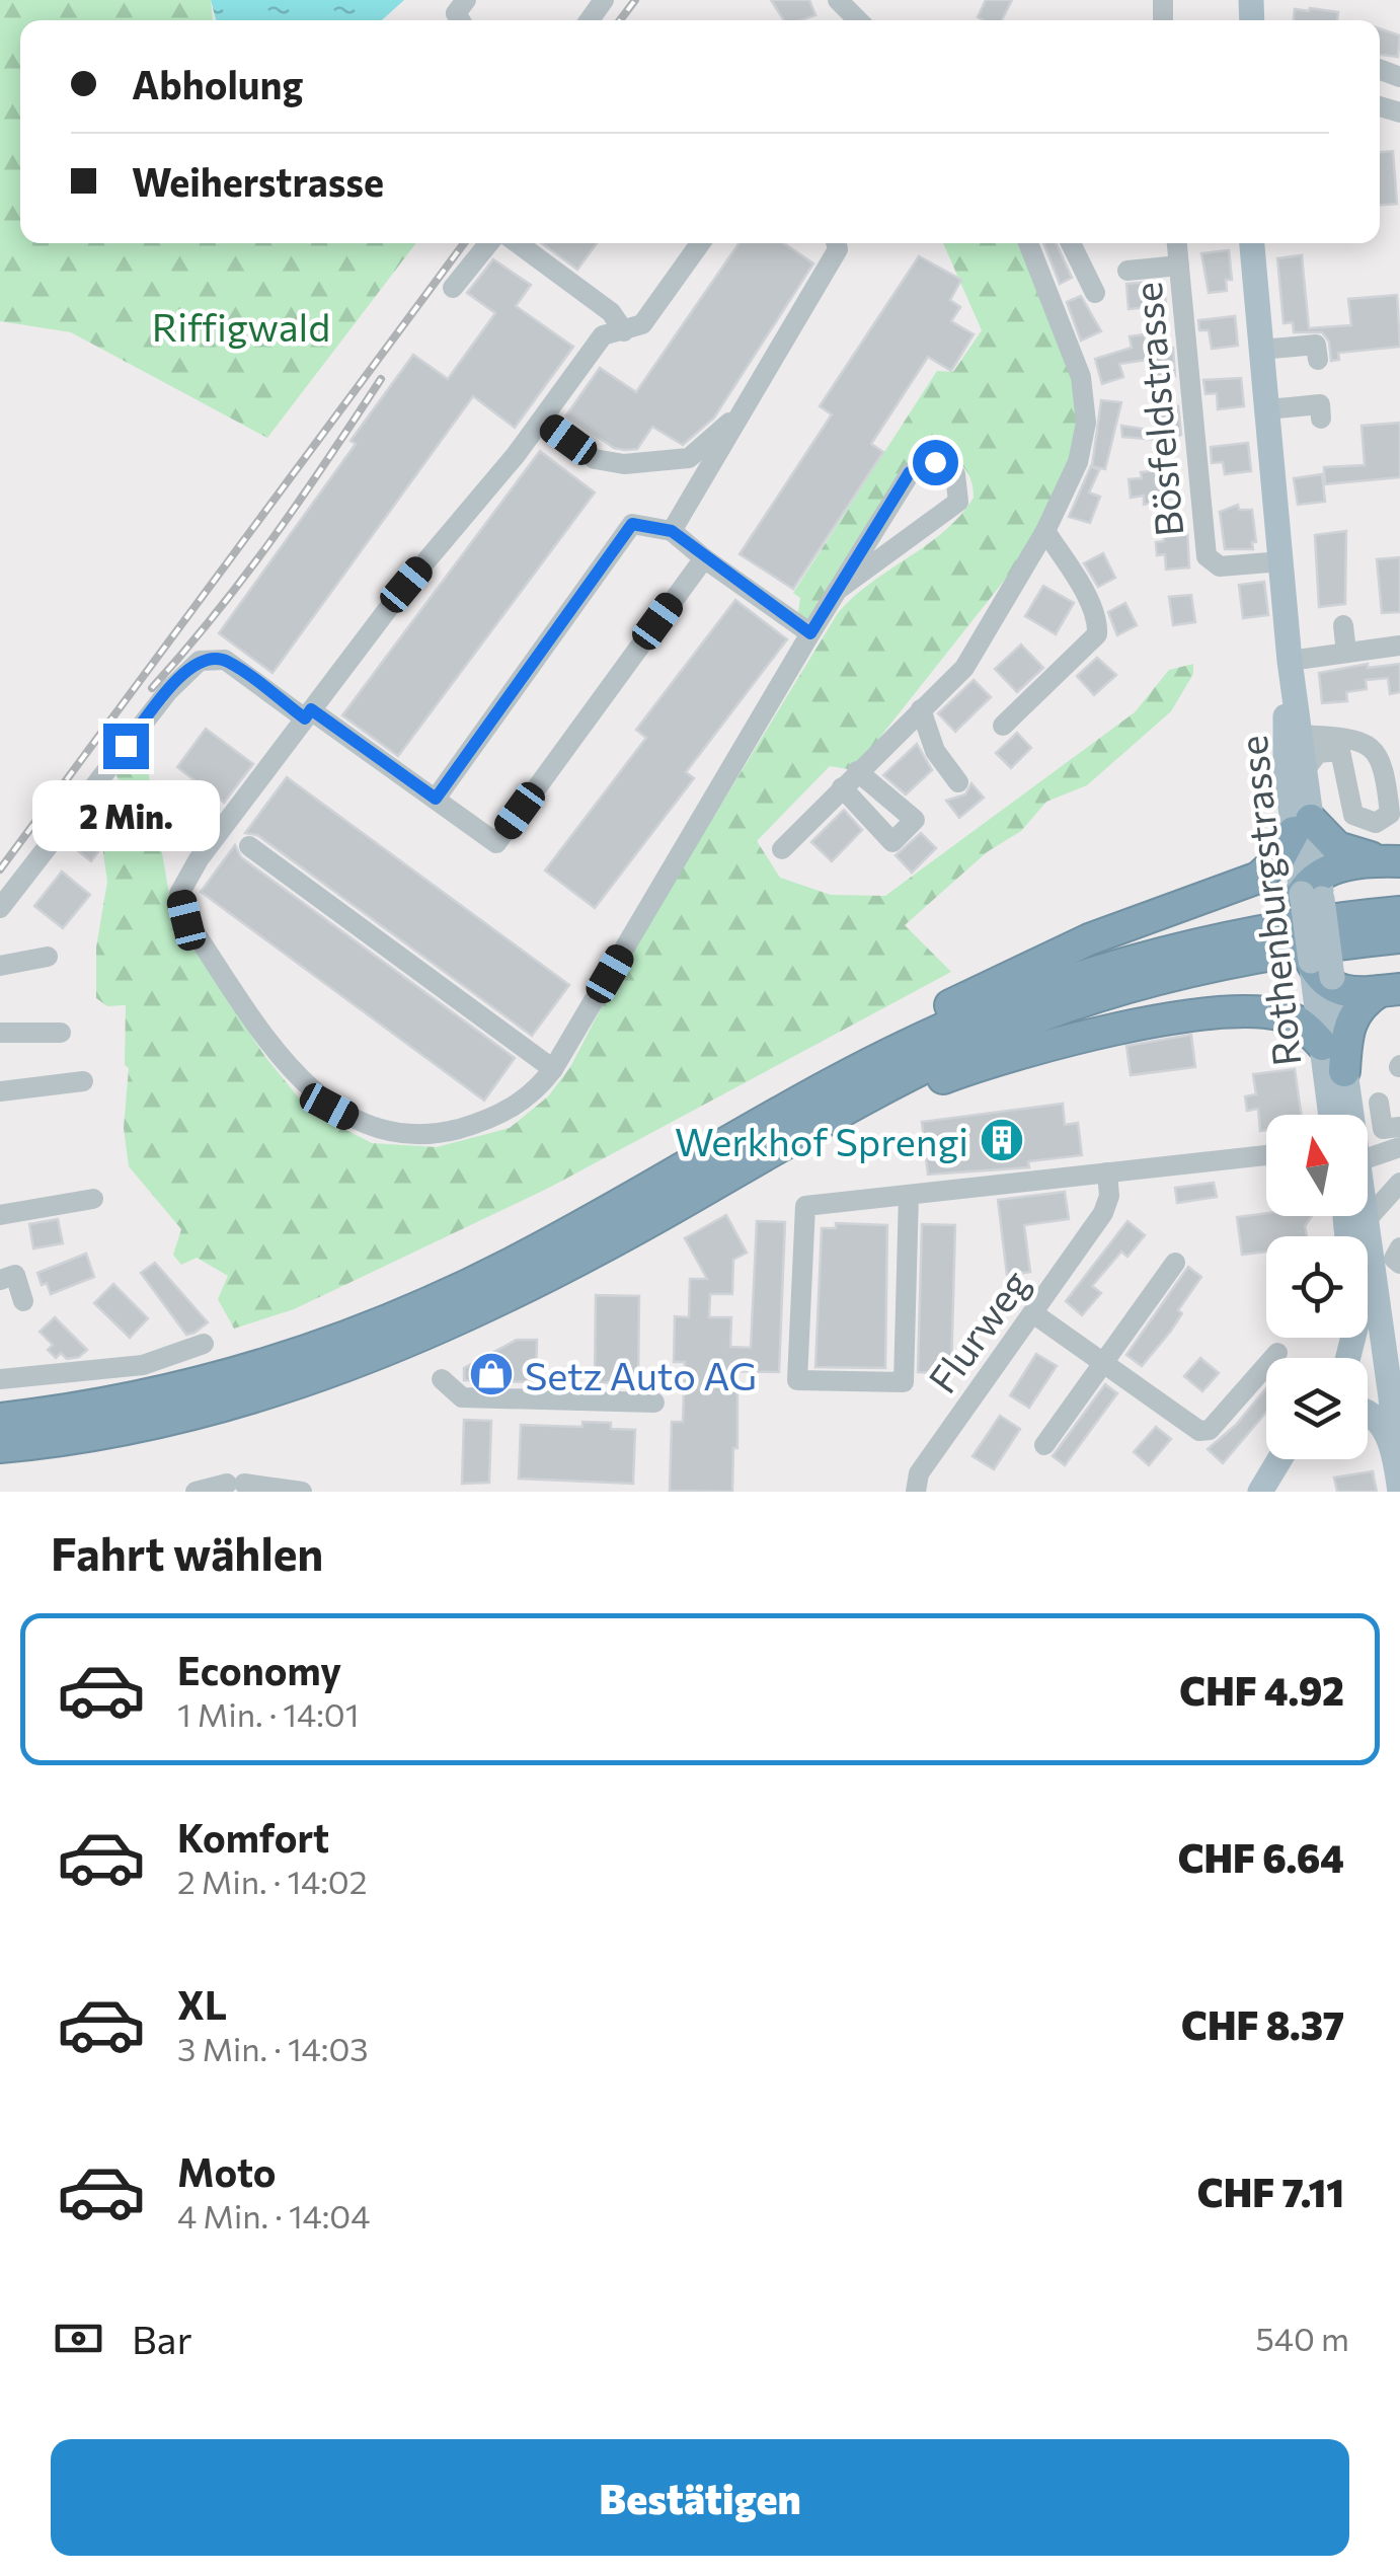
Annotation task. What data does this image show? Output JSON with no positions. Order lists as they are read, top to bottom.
{
  "streets": {
    "main road": ["Rothenburgstrasse"],
    "street": ["Bösfeldstrasse", "Flurweg"]
  },
  "crossings": [
    ["Bösfeldstrasse", "Rothenburgstrasse"]
  ],
  "parks": ["Riffigwald"],
  "places": {
    "building": ["Werkhof Sprengi"],
    "shop": ["Setz Auto AG"]
  },
  "north": "top",
  "page": {
    "banner": ["Abholung", "Weiherstrasse"],
    "bubble": "2 Min.",
    "heading": "Fahrt wählen",
    "list": [
      {
        "name": "Economy",
        "note": "1 Min. · 14:01",
        "value": "CHF 4.92"
      },
      {
        "name": "Komfort",
        "note": "2 Min. · 14:02",
        "value": "CHF 6.64"
      },
      {
        "name": "XL",
        "note": "3 Min. · 14:03",
        "value": "CHF 8.37"
      },
      {
        "name": "Moto",
        "note": "4 Min. · 14:04",
        "value": "CHF 7.11"
      }
    ],
    "pay": ["Bar", "540 m"],
    "buttons": "Bestätigen"
  }
}
